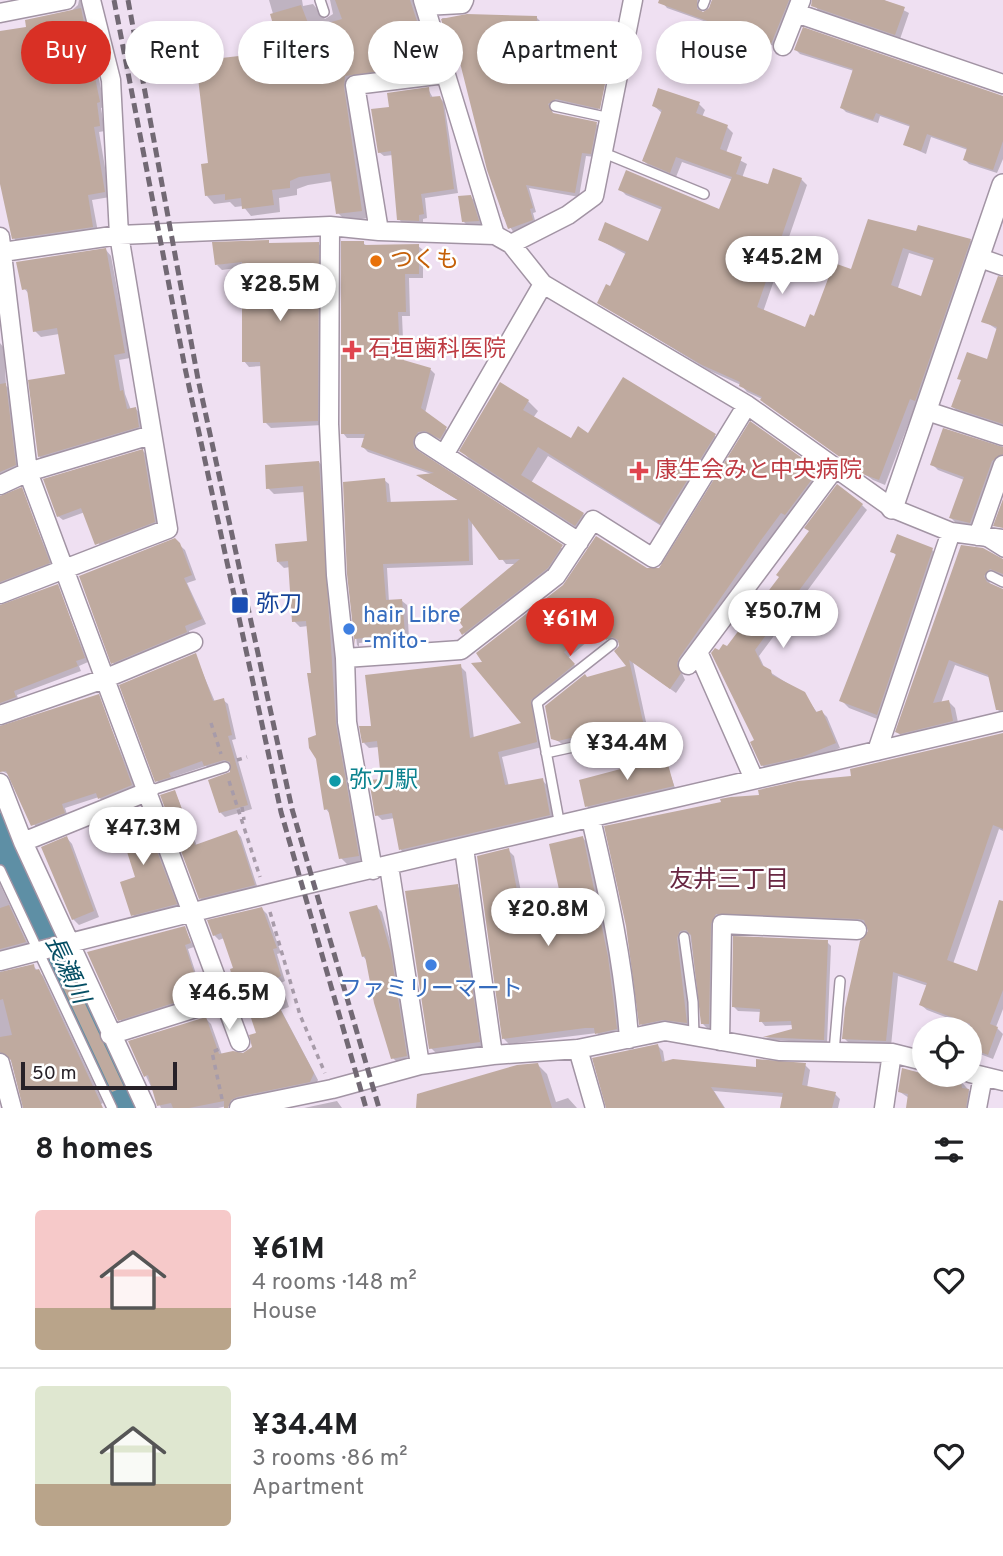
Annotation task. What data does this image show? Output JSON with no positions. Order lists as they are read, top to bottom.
{
  "districts": ["友井三丁目"],
  "water": ["長瀬川"],
  "places": {
    "other": [
      "つくも",
      "hair Libre -mito-",
      "弥刀駅",
      "ファミリーマート"
    ],
    "health": ["石垣歯科医院", "康生会みと中央病院"],
    "transit": ["弥刀"]
  },
  "scale_bar": "50 m",
  "page": {
    "chip": [
      "Buy",
      "Rent",
      "Filters",
      "New",
      "Apartment",
      "House"
    ],
    "price": [
      "¥45.2M",
      "¥28.5M",
      "¥50.7M",
      "¥61M",
      "¥34.4M",
      "¥47.3M",
      "¥20.8M",
      "¥46.5M"
    ],
    "scale": "50 m",
    "heading": "8 homes",
    "list": [
      {
        "name": "¥61M",
        "note": "4 rooms · 148 m² · House"
      },
      {
        "name": "¥34.4M",
        "note": "3 rooms · 86 m² · Apartment"
      }
    ]
  }
}
